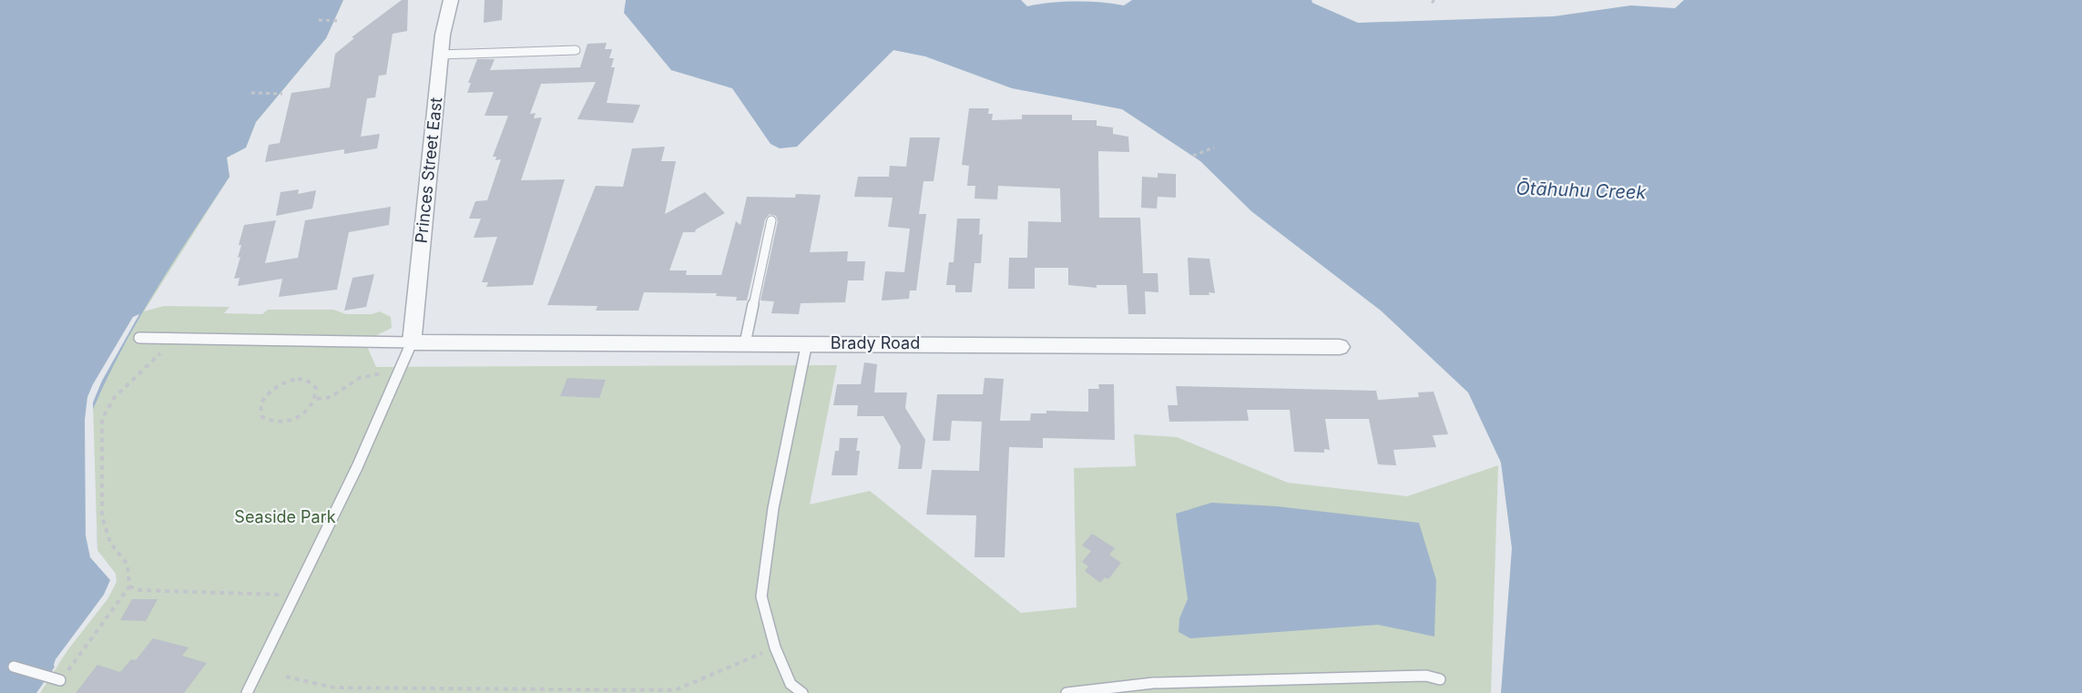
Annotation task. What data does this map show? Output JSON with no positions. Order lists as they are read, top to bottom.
{
  "streets": {
    "street": ["Princes Street East", "Brady Road"]
  },
  "crossings": [
    ["Princes Street East", "Brady Road"]
  ],
  "water": ["Ōtāhuhu Creek"],
  "parks": ["Seaside Park"]
}
